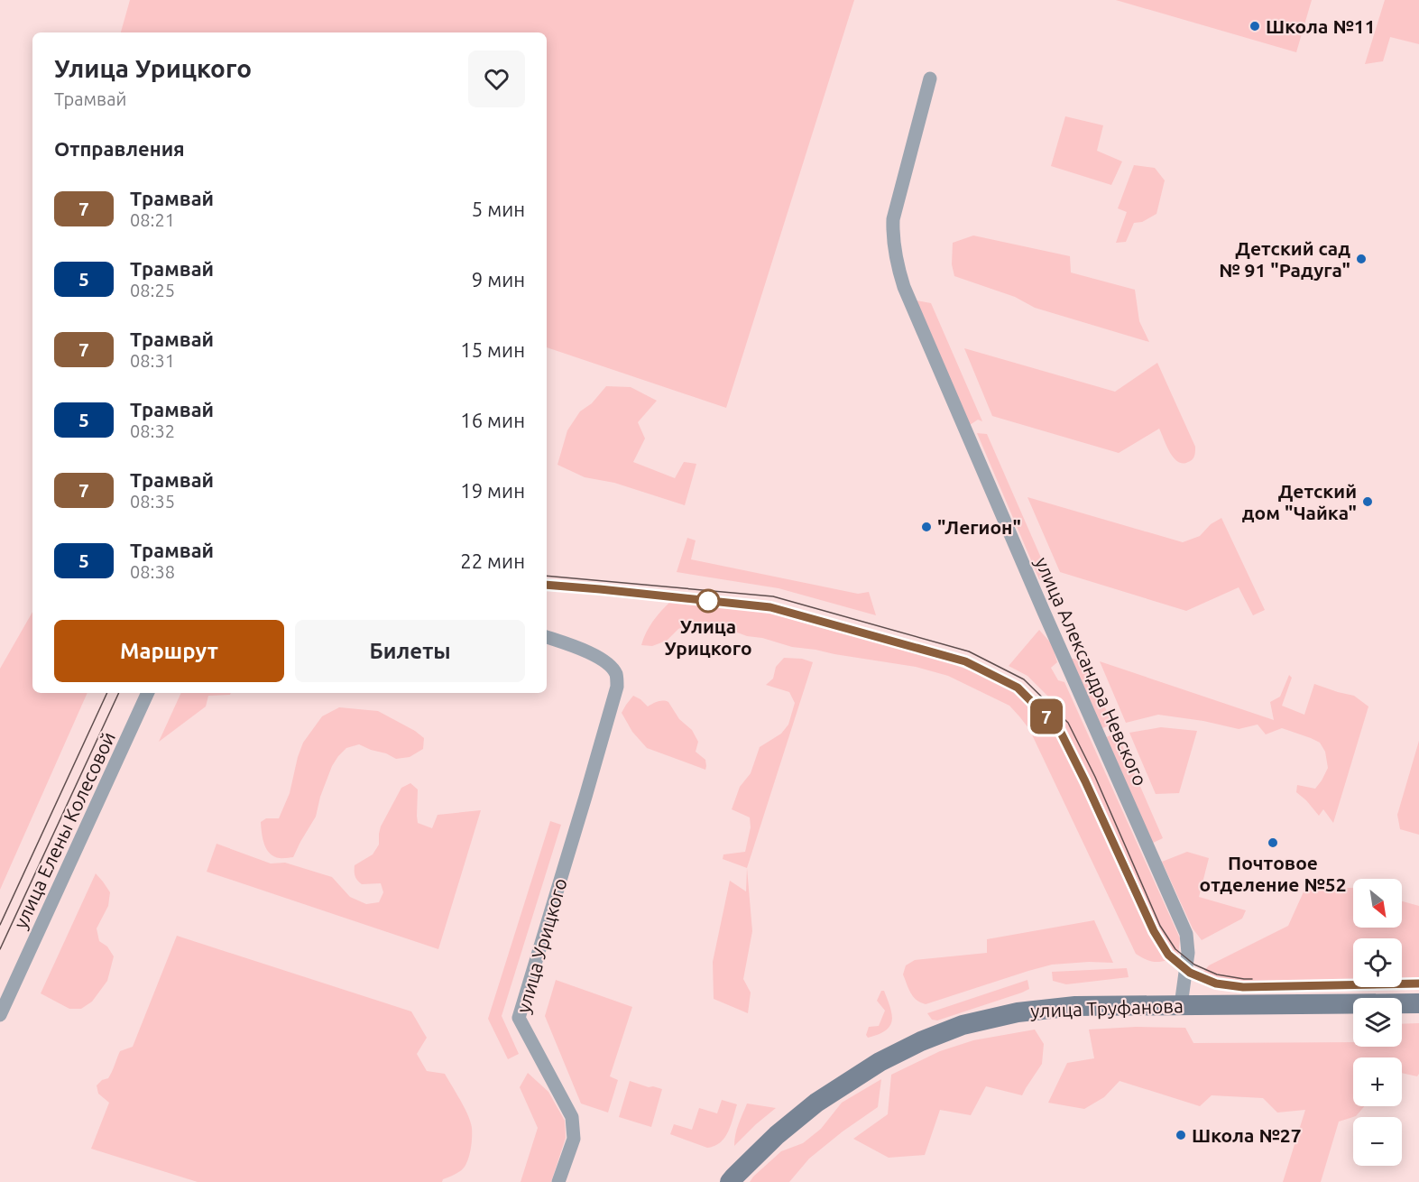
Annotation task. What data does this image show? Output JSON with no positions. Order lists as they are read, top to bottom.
{
  "streets": {
    "street": [
      "улица Александра Невского",
      "улица Елены Колесовой",
      "улица Урицкого",
      "улица Труфанова"
    ]
  },
  "crossings": [
    ["улица Александра Невского", "улица Труфанова"]
  ],
  "places": [
    "Школа №11",
    "Детский сад № 91 \"Радуга\"",
    "Детский дом \"Чайка\"",
    "\"Легион\"",
    "Улица Урицкого",
    "Почтовое отделение №52",
    "Школа №27"
  ],
  "lines": ["tram line 7"],
  "north": "bottom right",
  "page": {
    "on_map": "7",
    "heading": [
      ["Улица Урицкого", "Трамвай"],
      "Отправления"
    ],
    "list": [
      {
        "mark": "7",
        "name": "Трамвай",
        "note": "08:21",
        "value": "5 мин"
      },
      {
        "mark": "5",
        "name": "Трамвай",
        "note": "08:25",
        "value": "9 мин"
      },
      {
        "mark": "7",
        "name": "Трамвай",
        "note": "08:31",
        "value": "15 мин"
      },
      {
        "mark": "5",
        "name": "Трамвай",
        "note": "08:32",
        "value": "16 мин"
      },
      {
        "mark": "7",
        "name": "Трамвай",
        "note": "08:35",
        "value": "19 мин"
      },
      {
        "mark": "5",
        "name": "Трамвай",
        "note": "08:38",
        "value": "22 мин"
      }
    ],
    "buttons": ["Маршрут", "Билеты"],
    "map_buttons": ["+", "−"]
  }
}
